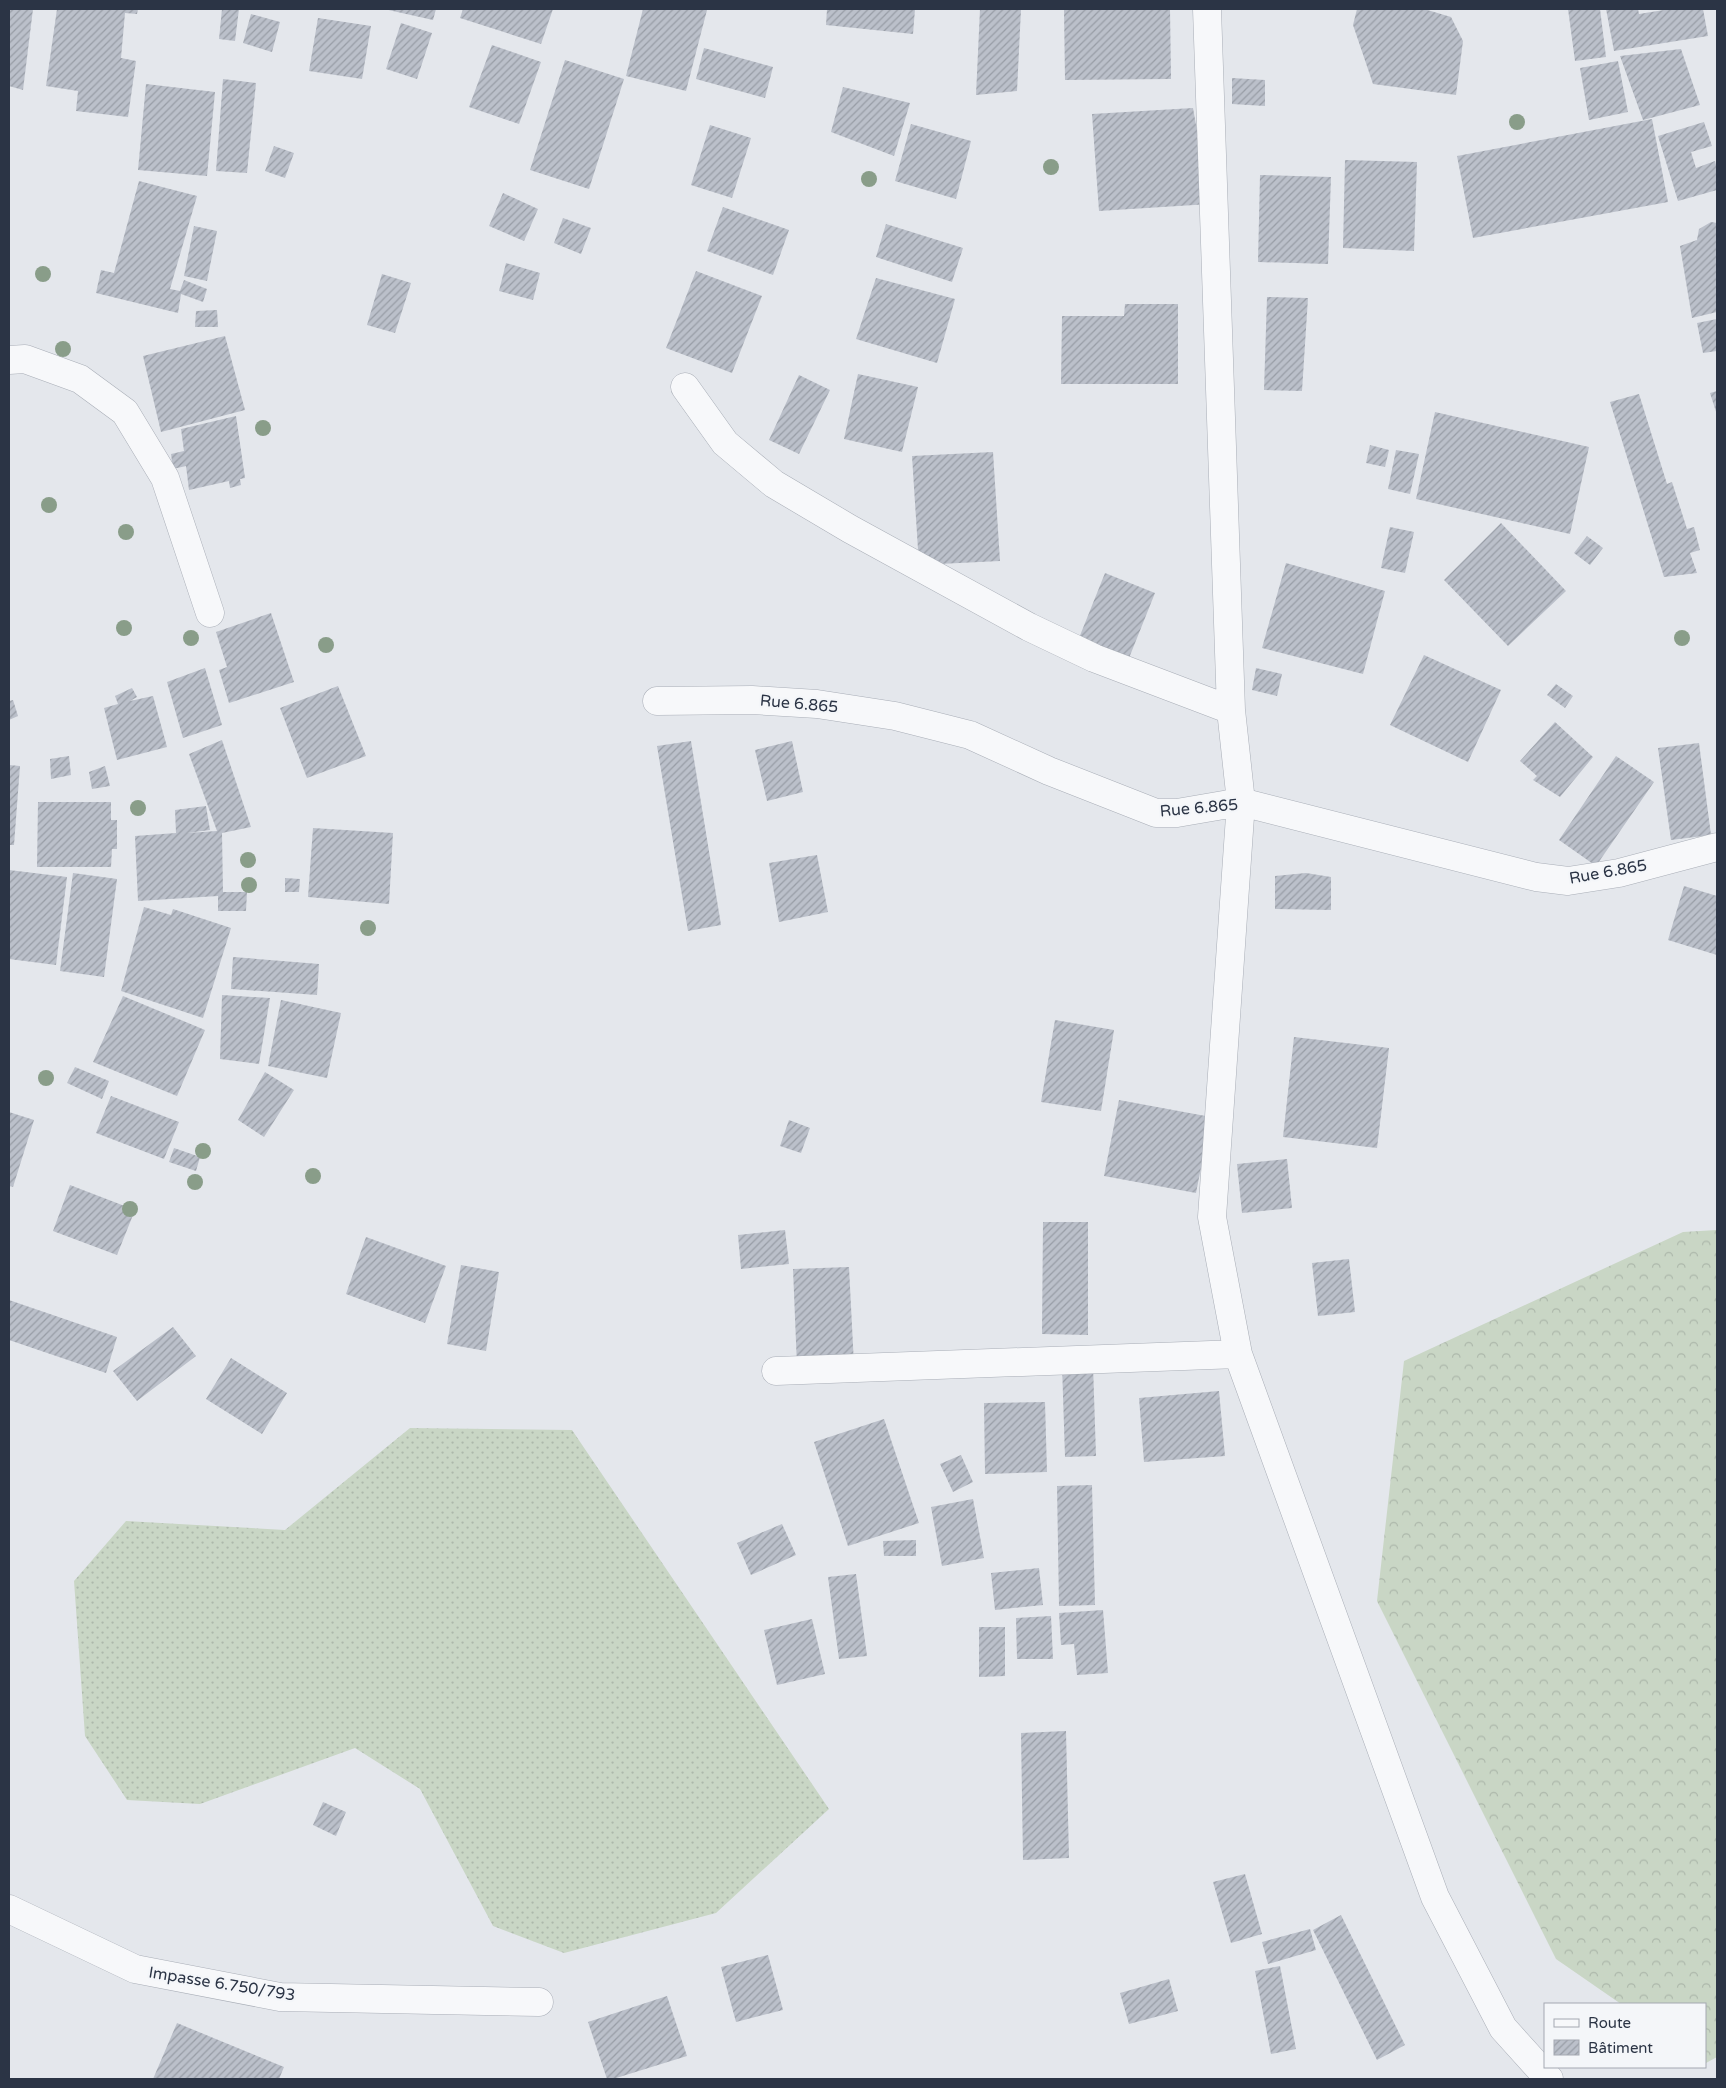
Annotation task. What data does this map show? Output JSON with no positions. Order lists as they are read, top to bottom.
{
  "streets": {
    "street": ["Rue 6.865", "Impasse 6.750/793"]
  },
  "legend": ["Route", "Bâtiment"]
}
